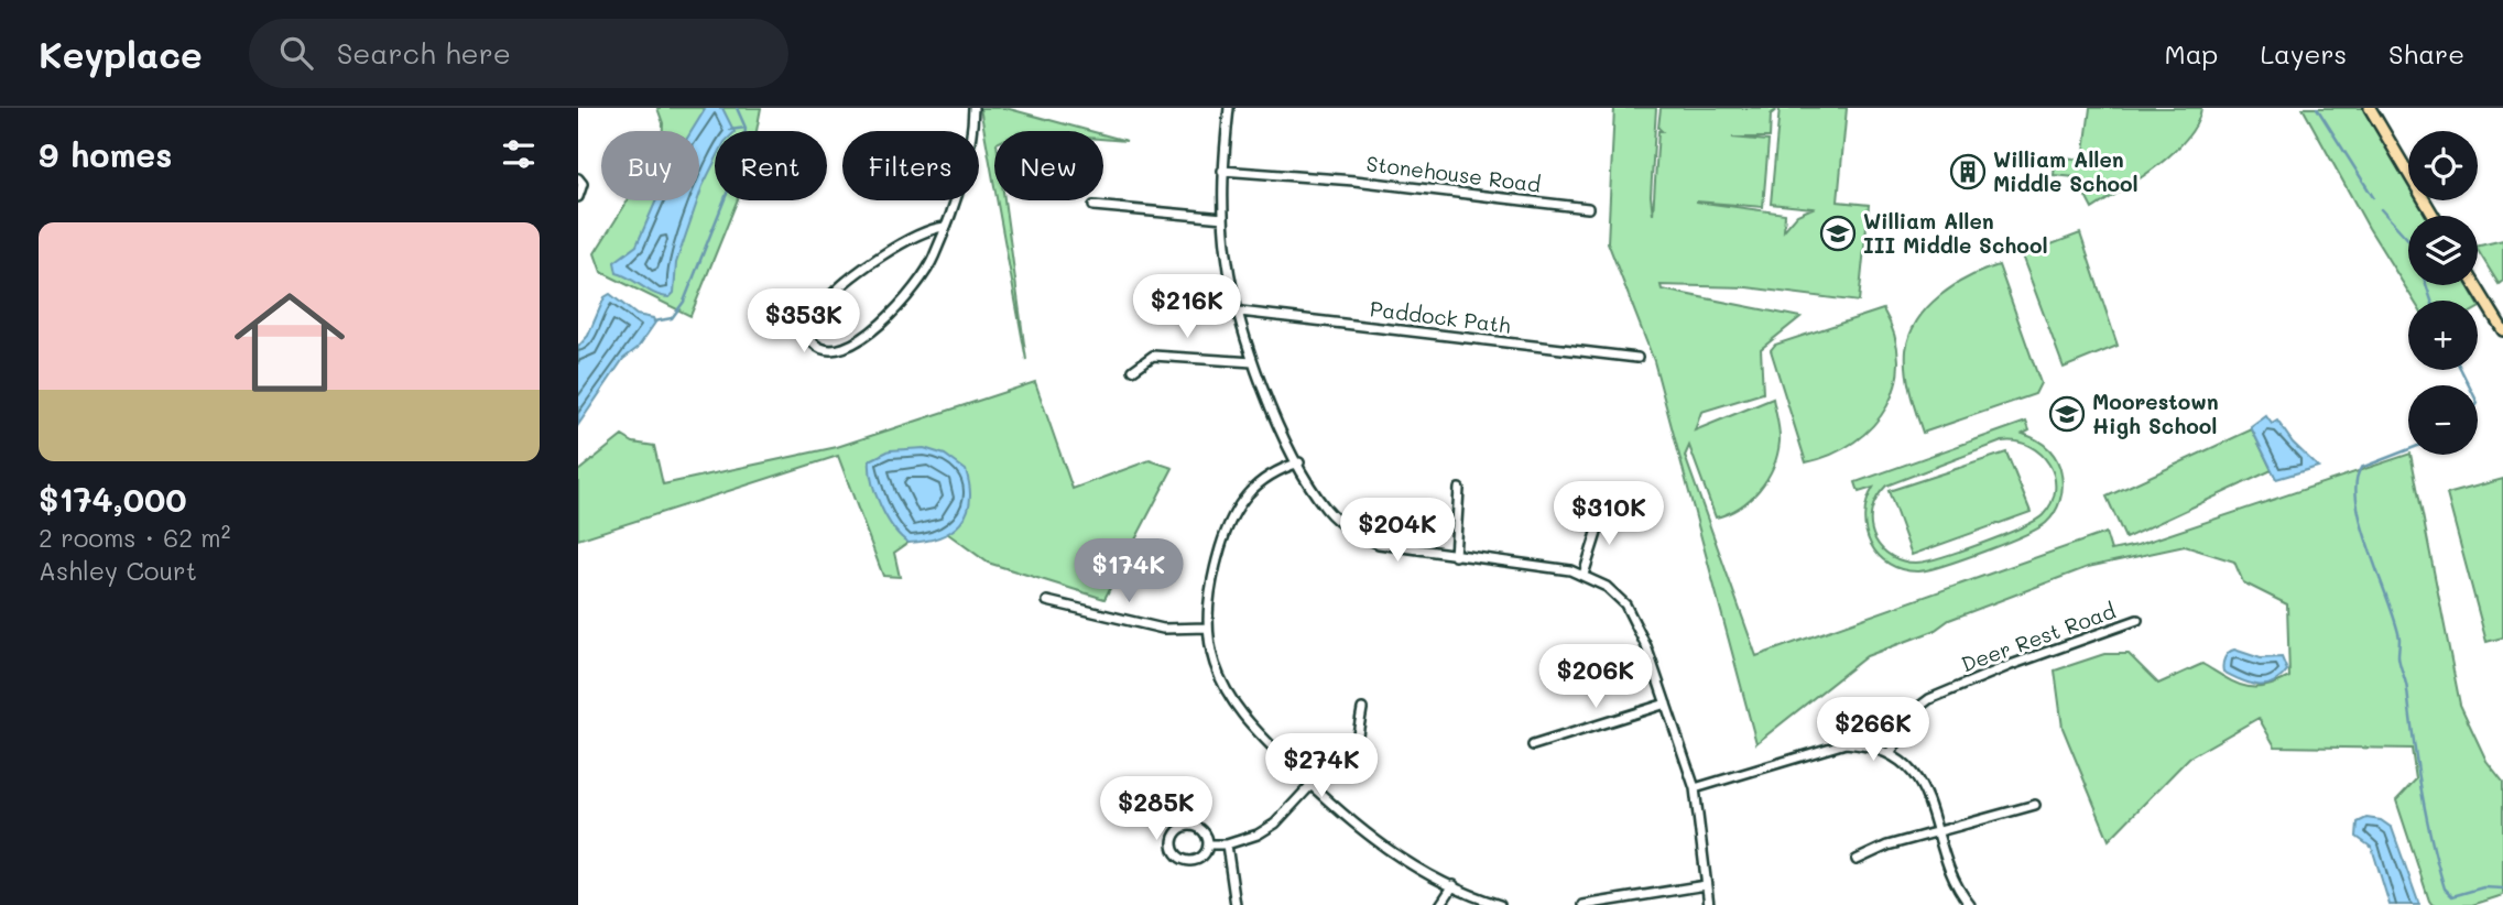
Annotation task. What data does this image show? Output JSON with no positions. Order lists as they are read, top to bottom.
{
  "streets": {
    "street": ["Stonehouse Road", "Paddock Path", "Deer Rest Road"]
  },
  "places": {
    "building": ["William Allen Middle School"],
    "school or university": ["William Allen III Middle School", "Moorestown High School"]
  },
  "page": {
    "header": "Keyplace",
    "search": "Search here",
    "nav": ["Map", "Layers", "Share"],
    "heading": "9 homes",
    "map_buttons": ["+", "−"],
    "chip": [
      "Buy",
      "Rent",
      "Filters",
      "New"
    ],
    "list": [
      {
        "name": "$174,000",
        "note": "2 rooms · 62 m² · Ashley Court"
      }
    ],
    "price": [
      "$216K",
      "$353K",
      "$310K",
      "$204K",
      "$174K",
      "$206K",
      "$266K",
      "$274K",
      "$285K"
    ]
  }
}
